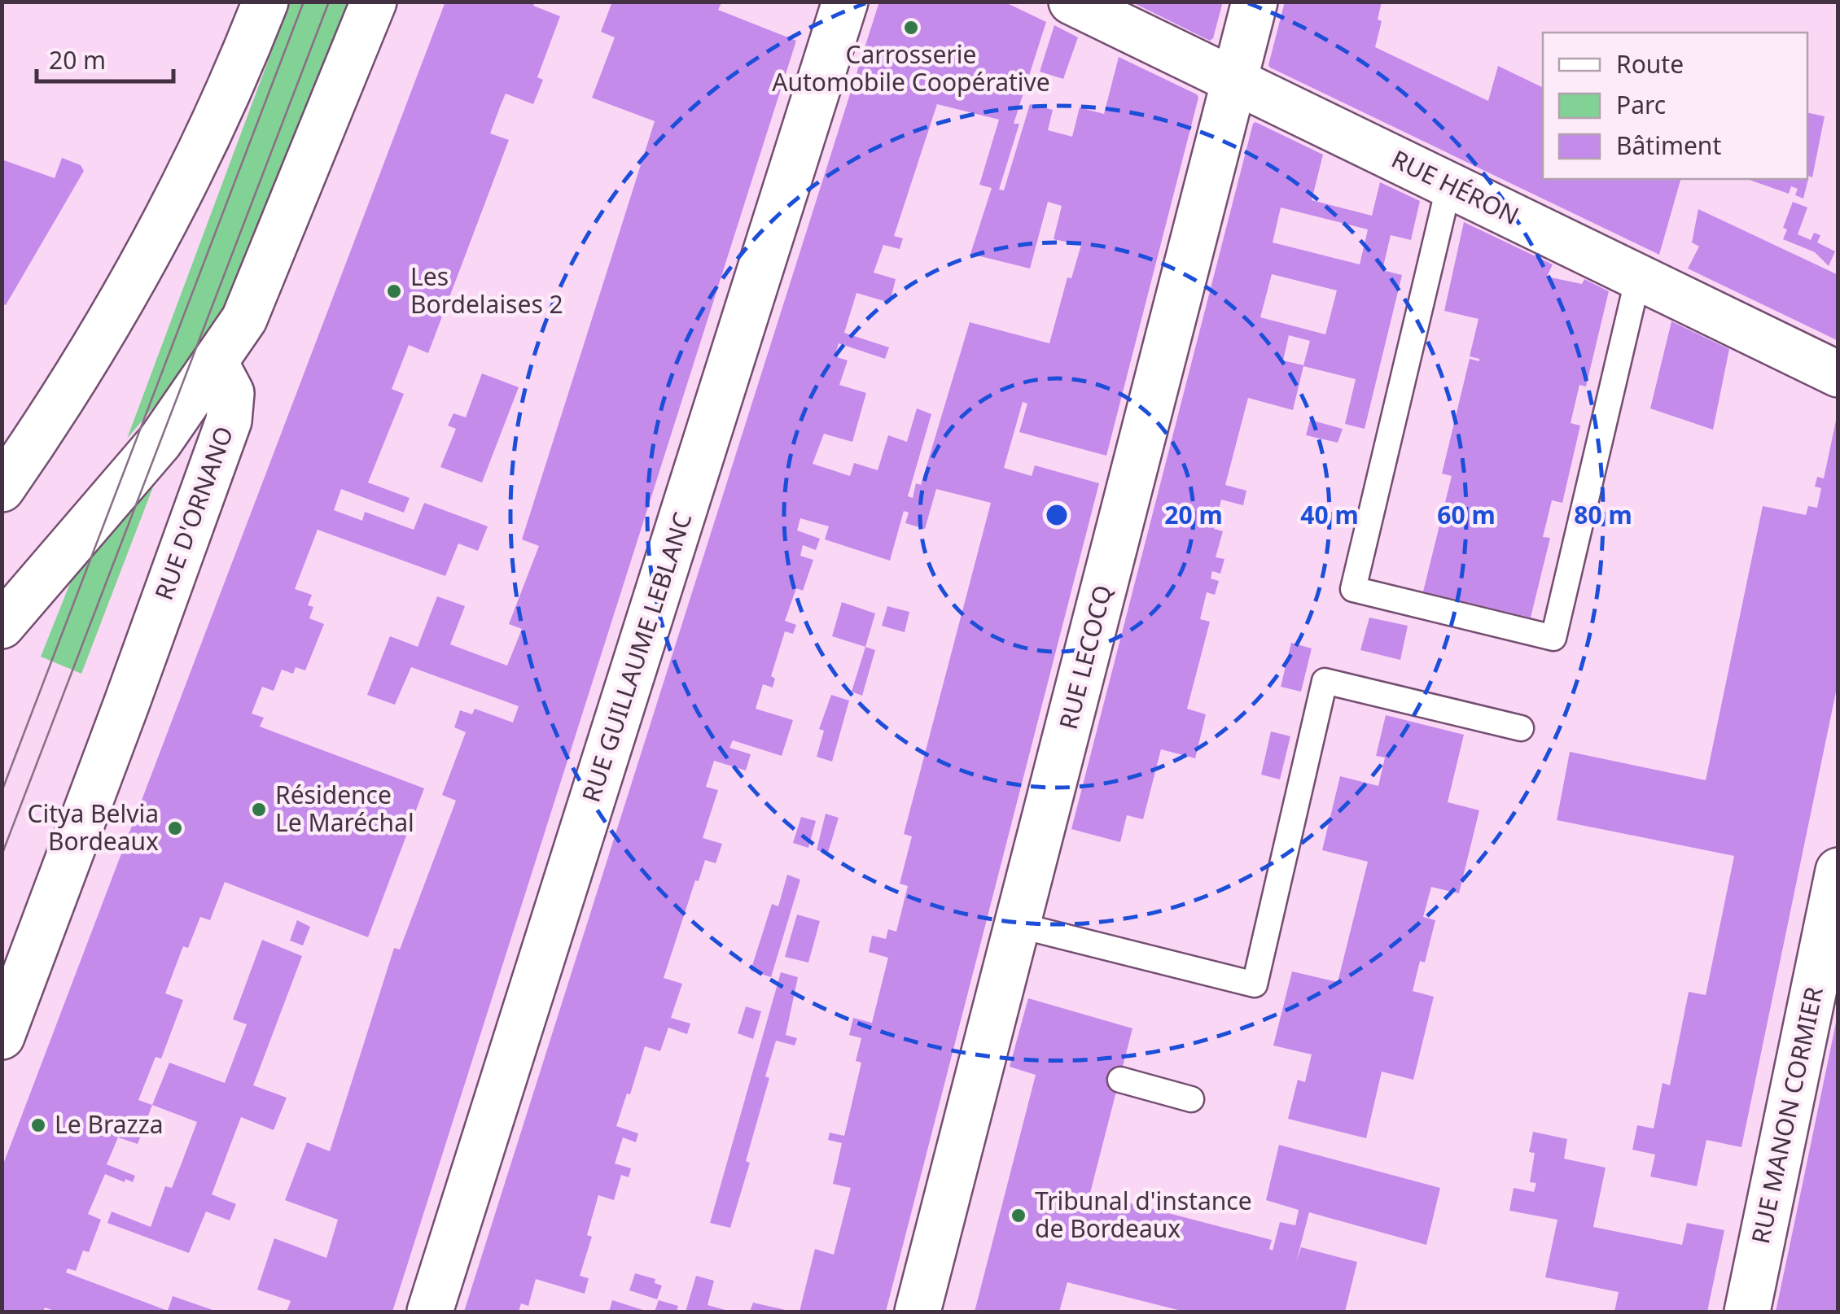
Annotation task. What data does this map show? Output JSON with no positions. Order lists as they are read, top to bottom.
{
  "streets": {
    "street": [
      "RUE HÉRON",
      "RUE D'ORNANO",
      "RUE GUILLAUME LEBLANC",
      "RUE LECOCQ",
      "RUE MANON CORMIER"
    ]
  },
  "crossings": [
    ["RUE HÉRON", "RUE LECOCQ"]
  ],
  "places": [
    "Carrosserie Automobile Coopérative",
    "Les Bordelaises 2",
    "Résidence Le Maréchal",
    "Citya Belvia Bordeaux",
    "Le Brazza",
    "Tribunal d'instance de Bordeaux"
  ],
  "legend": ["Route", "Parc", "Bâtiment"],
  "scale_bar": "20 m",
  "rings": [
    "20 m",
    "40 m",
    "60 m",
    "80 m"
  ]
}
